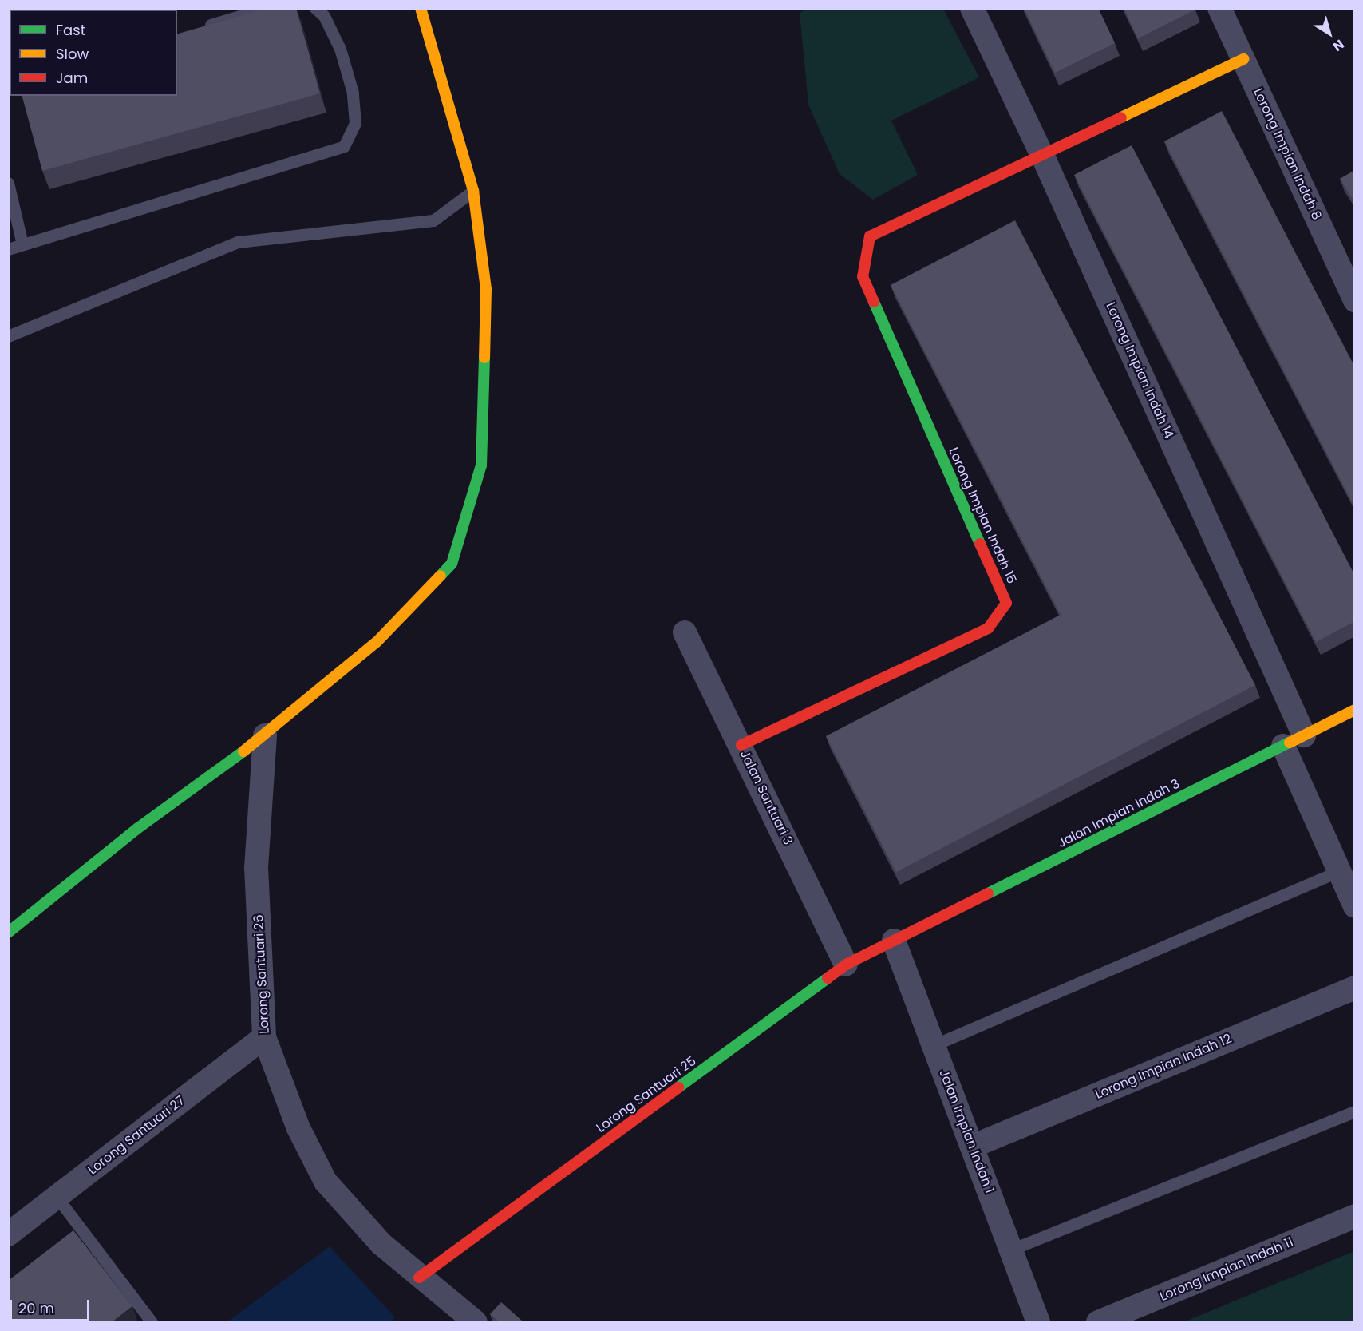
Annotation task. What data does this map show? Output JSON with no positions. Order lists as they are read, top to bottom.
{
  "streets": {
    "street": [
      "Lorong Impian Indah 8",
      "Lorong Impian Indah 14",
      "Lorong Impian Indah 15",
      "Jalan Santuari 3",
      "Jalan Impian Indah 3",
      "Lorong Santuari 26",
      "Lorong Impian Indah 12",
      "Lorong Santuari 25",
      "Jalan Impian Indah 1",
      "Lorong Santuari 27",
      "Lorong Impian Indah 11"
    ]
  },
  "crossings": [
    ["Lorong Impian Indah 14", "Lorong Impian Indah 15"],
    ["Lorong Impian Indah 14", "Jalan Impian Indah 3"],
    ["Lorong Impian Indah 15", "Jalan Santuari 3"],
    ["Jalan Santuari 3", "Lorong Santuari 25"],
    ["Jalan Impian Indah 3", "Lorong Santuari 25"],
    ["Jalan Impian Indah 3", "Jalan Impian Indah 1"],
    ["Lorong Santuari 26", "Lorong Santuari 25"],
    ["Lorong Santuari 26", "Lorong Santuari 27"],
    ["Lorong Impian Indah 12", "Jalan Impian Indah 1"],
    ["Lorong Santuari 25", "Jalan Impian Indah 1"]
  ],
  "legend": ["Fast", "Slow", "Jam"],
  "scale_bar": "20 m",
  "north": "bottom right"
}
